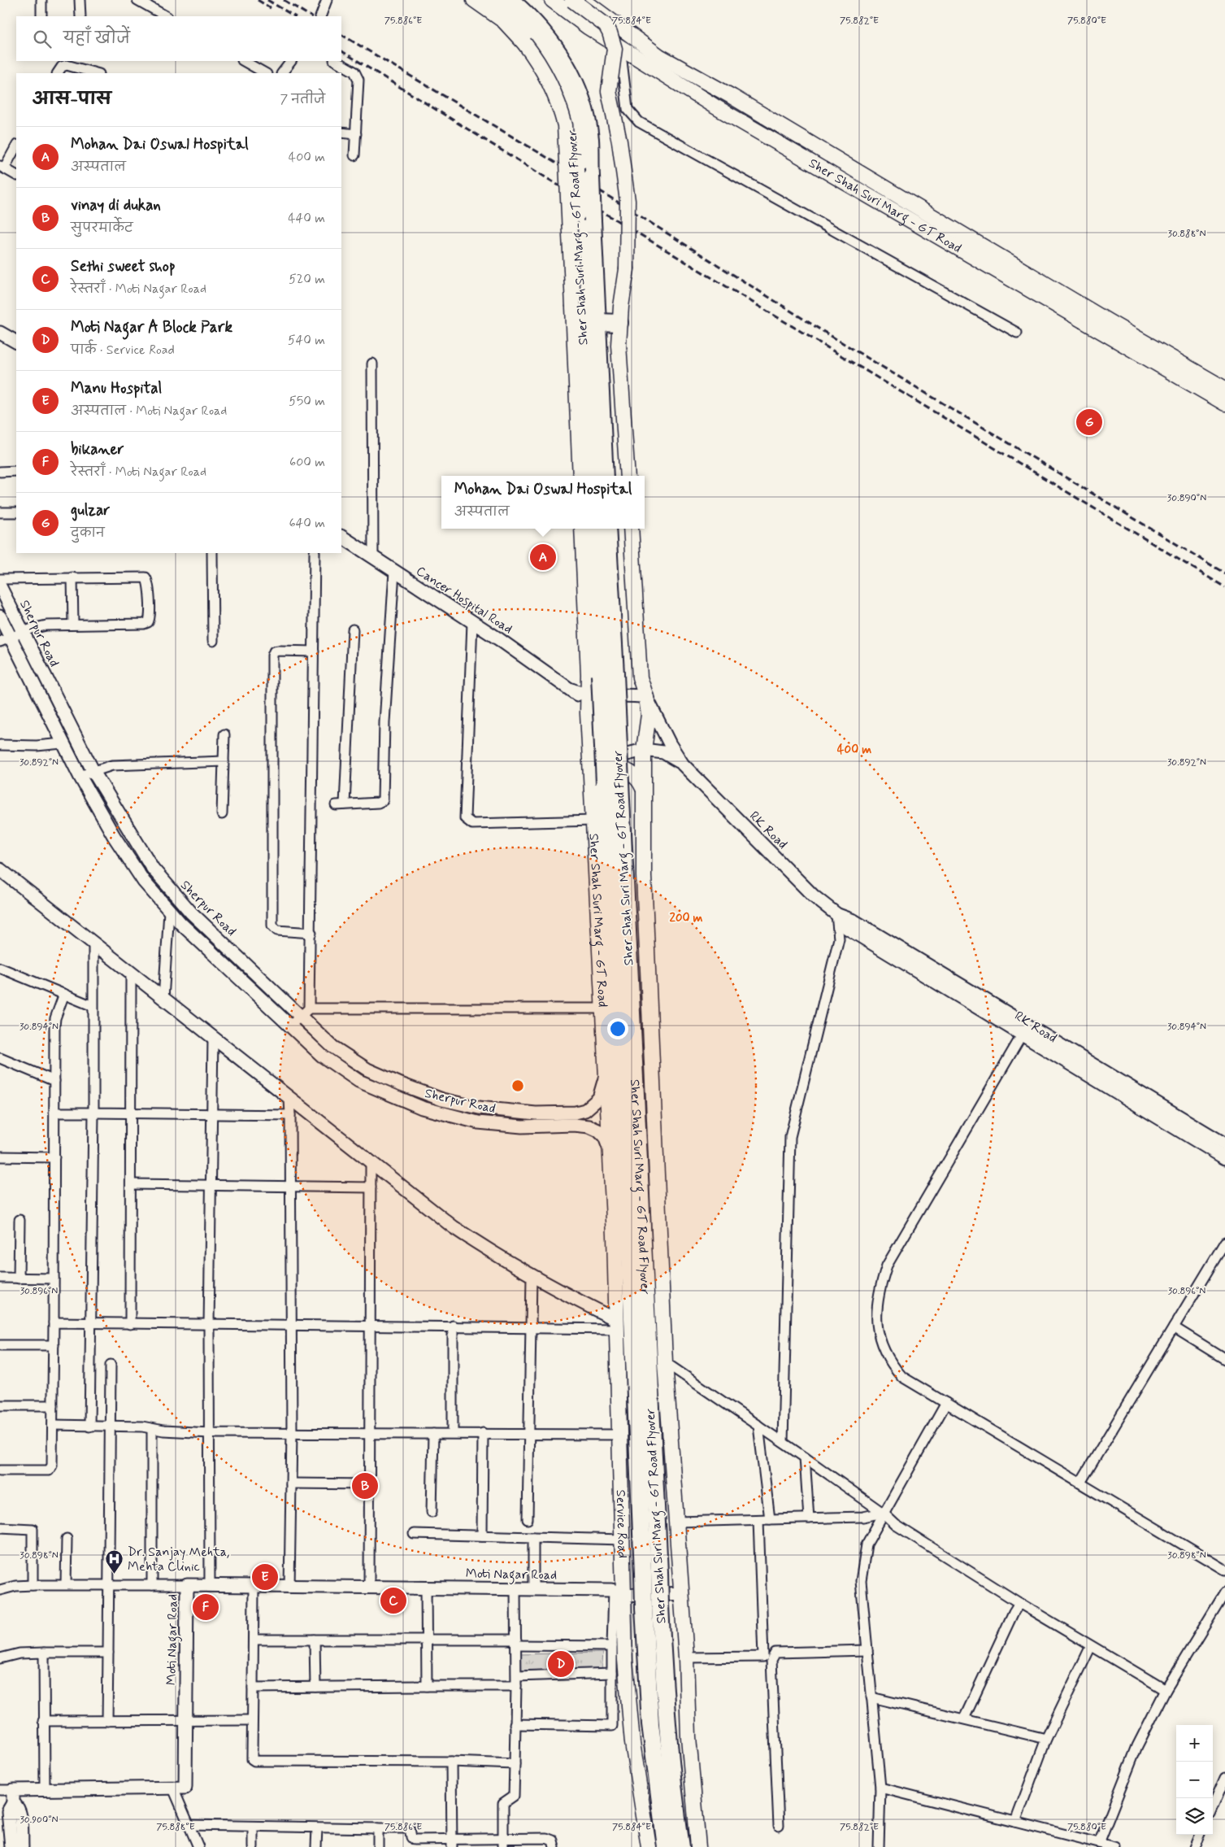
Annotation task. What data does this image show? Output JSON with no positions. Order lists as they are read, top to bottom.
{
  "streets": {
    "highway": ["Sher Shah Suri Marg - GT Road Flyover"],
    "main road": ["Sher Shah Suri Marg - GT Road", "Service Road"],
    "street": [
      "Cancer Hospital Road",
      "Sherpur Road",
      "RK Road",
      "Moti Nagar Road"
    ]
  },
  "crossings": [
    ["Sher Shah Suri Marg - GT Road", "Sher Shah Suri Marg - GT Road Flyover"],
    ["Sher Shah Suri Marg - GT Road", "Sherpur Road"],
    ["Sher Shah Suri Marg - GT Road", "Service Road"],
    ["Service Road", "Moti Nagar Road"]
  ],
  "places": {
    "hospital": ["Dr. Sanjay Mehta, Mehta Clinic"]
  },
  "page": {
    "search": "यहाँ खोजें",
    "heading": ["आस-पास", "7 नतीजे"],
    "list": [
      {
        "mark": "A",
        "name": "Mohan Dai Oswal Hospital",
        "note": "अस्पताल",
        "value": "400 m"
      },
      {
        "mark": "B",
        "name": "vinay di dukan",
        "note": "सुपरमार्केट",
        "value": "440 m"
      },
      {
        "mark": "C",
        "name": "Sethi sweet shop",
        "note": "रेस्तराँ · Moti Nagar Road",
        "value": "520 m"
      },
      {
        "mark": "D",
        "name": "Moti Nagar A Block Park",
        "note": "पार्क · Service Road",
        "value": "540 m"
      },
      {
        "mark": "E",
        "name": "Manu Hospital",
        "note": "अस्पताल · Moti Nagar Road",
        "value": "550 m"
      },
      {
        "mark": "F",
        "name": "bikaner",
        "note": "रेस्तराँ · Moti Nagar Road",
        "value": "600 m"
      },
      {
        "mark": "G",
        "name": "gulzar",
        "note": "दुकान",
        "value": "640 m"
      }
    ],
    "pins": [
      "G",
      "A",
      "B",
      "E",
      "C",
      "F",
      "D"
    ],
    "popup": ["Mohan Dai Oswal Hospital", "अस्पताल"],
    "map_buttons": ["+", "−"]
  },
  "coordinates": [
    "75.886°E",
    "75.884°E",
    "75.882°E",
    "75.880°E",
    "30.888°N",
    "30.890°N",
    "30.892°N",
    "30.894°N",
    "30.896°N",
    "30.898°N",
    "30.900°N",
    "75.888°E"
  ],
  "rings": ["400 m", "200 m"]
}
